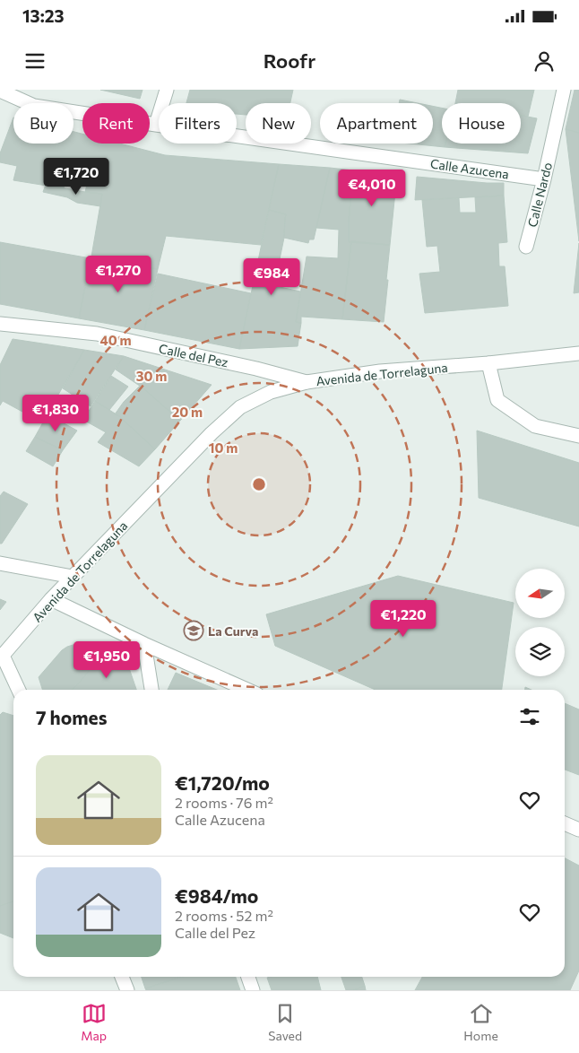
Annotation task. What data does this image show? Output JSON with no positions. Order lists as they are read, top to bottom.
{
  "streets": {
    "street": [
      "Calle Azucena",
      "Calle Nardo",
      "Calle del Pez",
      "Avenida de Torrelaguna"
    ]
  },
  "crossings": [
    ["Calle Azucena", "Calle Nardo"],
    ["Calle del Pez", "Avenida de Torrelaguna"]
  ],
  "places": {
    "school or university": ["La Curva"]
  },
  "north": "left",
  "page": {
    "status": "13:23",
    "header": "Roofr",
    "chip": [
      "Buy",
      "Rent",
      "Filters",
      "New",
      "Apartment",
      "House"
    ],
    "price": [
      "€1,720",
      "€4,010",
      "€1,270",
      "€984",
      "€1,830",
      "€1,220",
      "€1,950"
    ],
    "heading": "7 homes",
    "list": [
      {
        "name": "€1,720/mo",
        "note": "2 rooms · 76 m² · Calle Azucena"
      },
      {
        "name": "€984/mo",
        "note": "2 rooms · 52 m² · Calle del Pez"
      }
    ],
    "tabs": ["Map", "Saved", "Home"]
  },
  "rings": [
    "40 m",
    "30 m",
    "20 m",
    "10 m"
  ]
}
